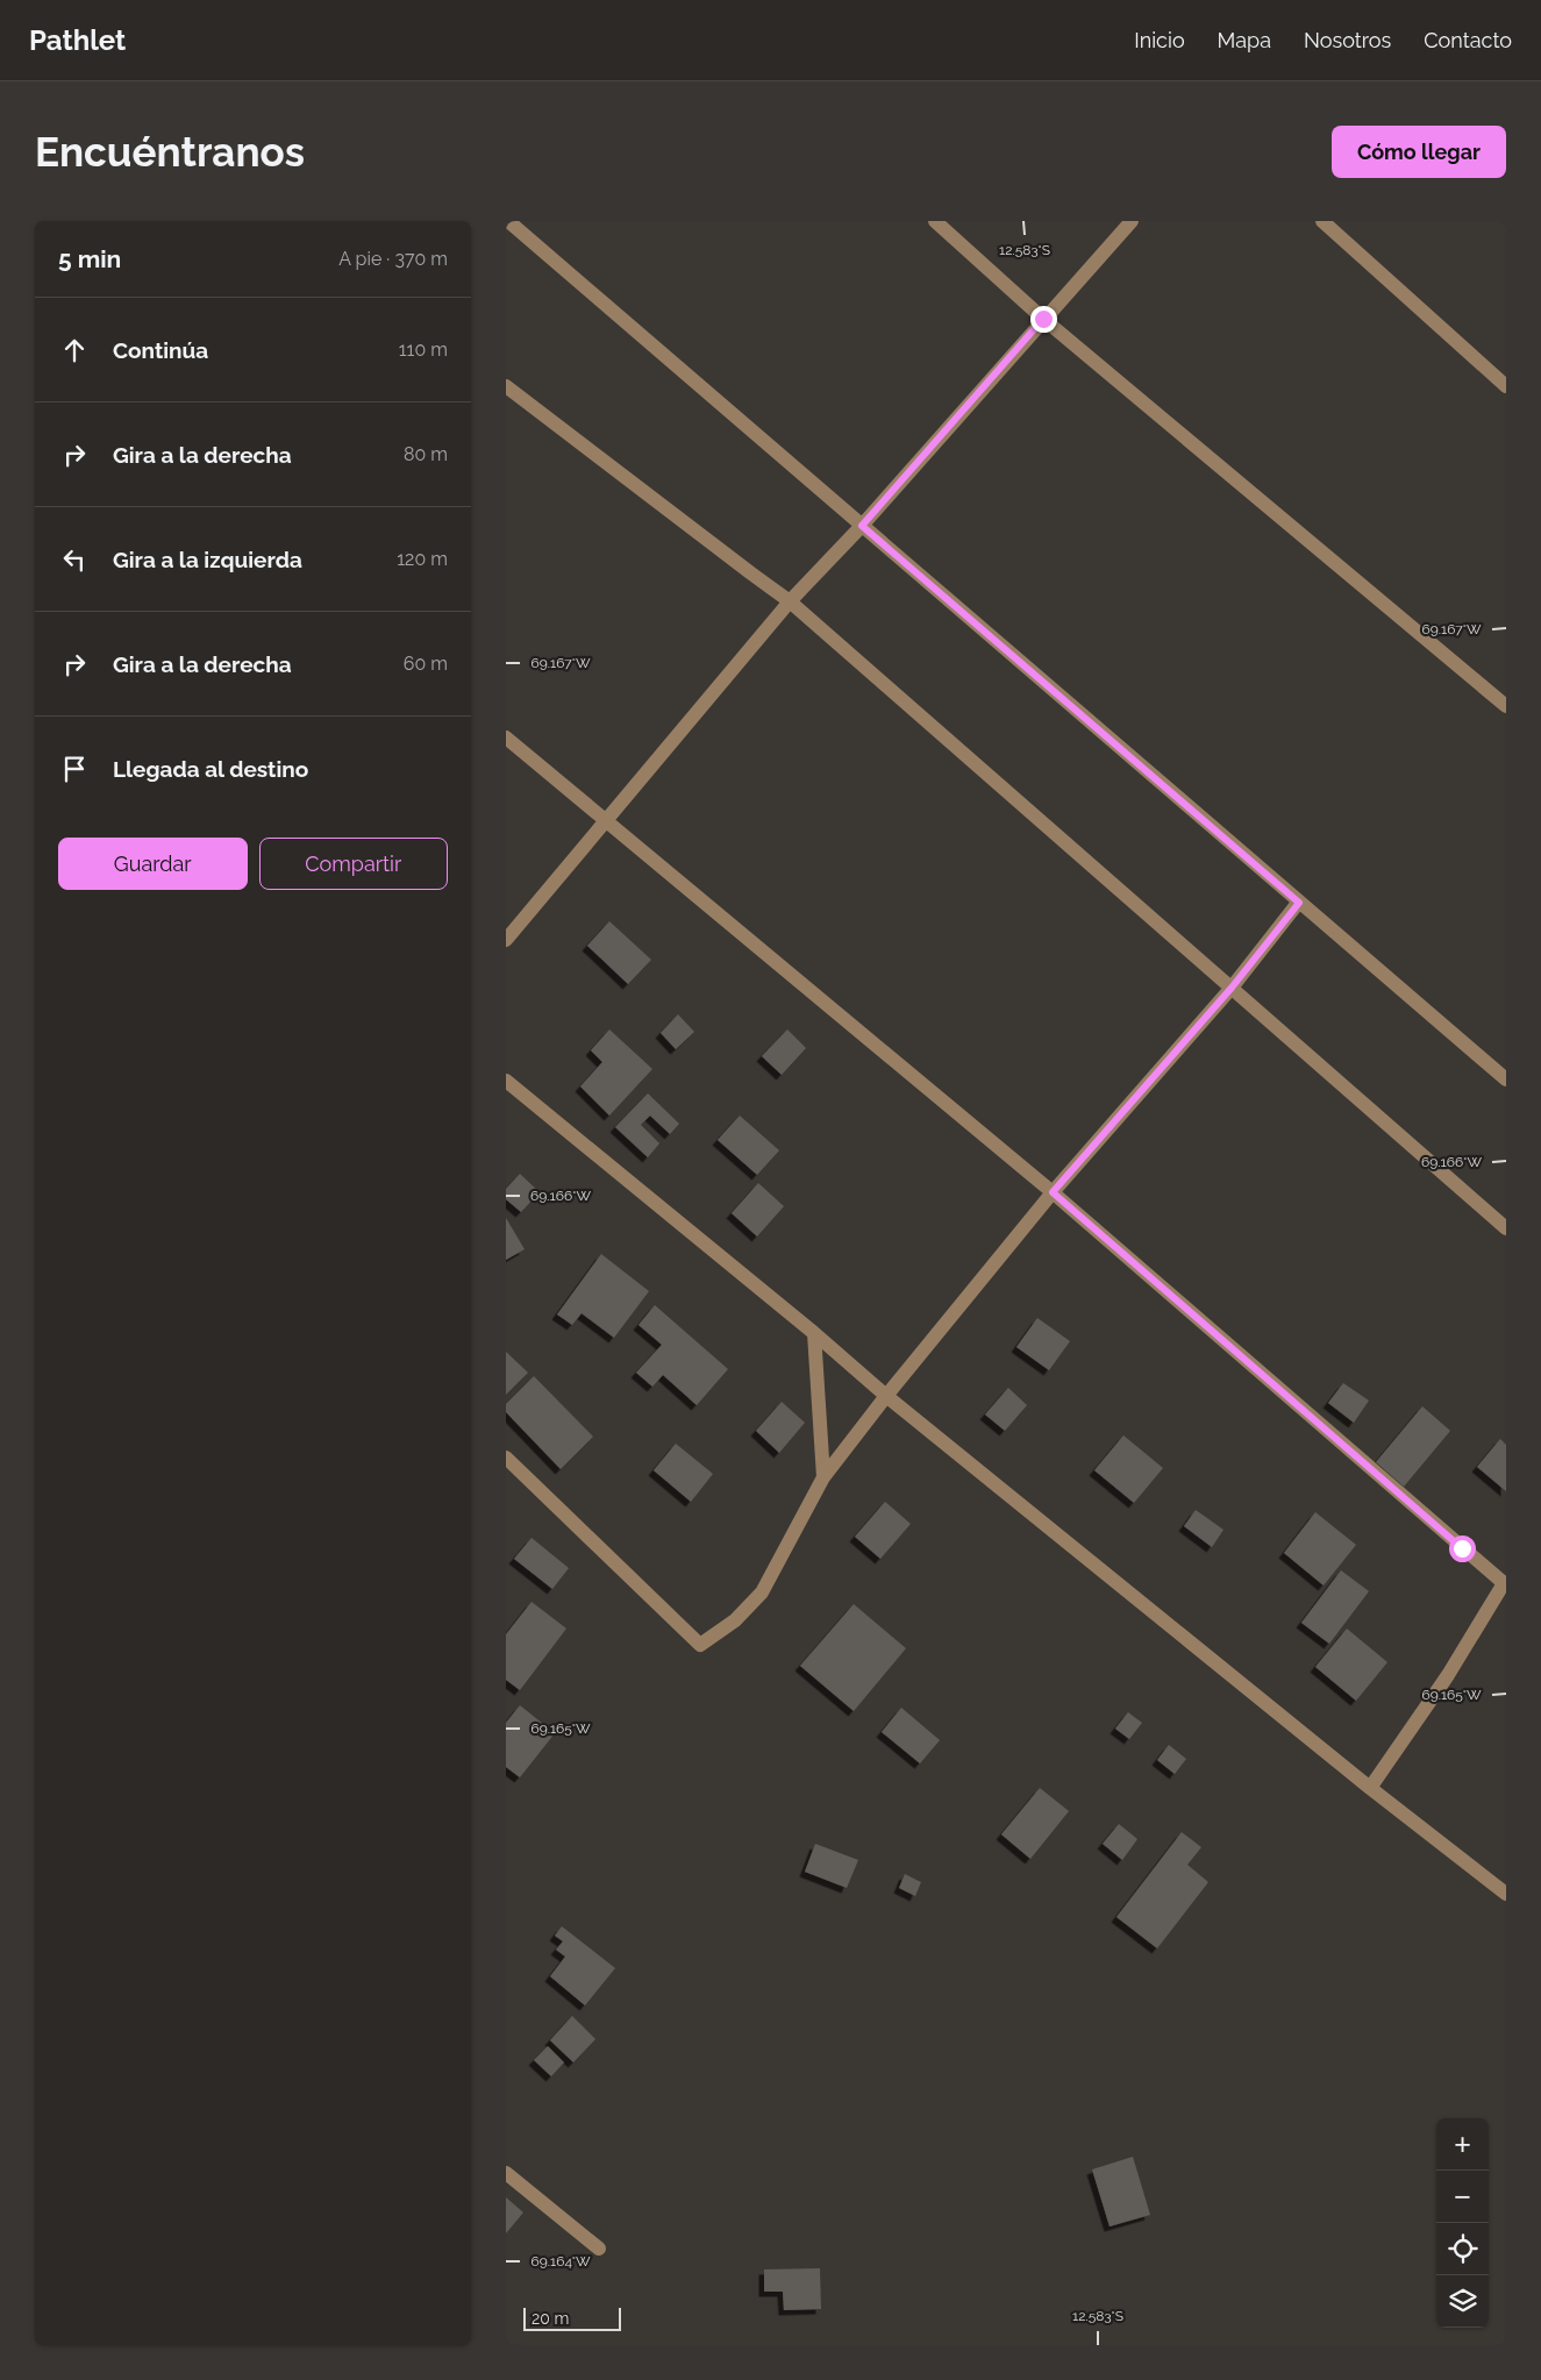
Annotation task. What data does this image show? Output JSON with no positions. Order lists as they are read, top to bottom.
{
  "scale_bar": "20 m",
  "page": {
    "header": "Pathlet",
    "nav": [
      "Inicio",
      "Mapa",
      "Nosotros",
      "Contacto"
    ],
    "buttons": [
      "Cómo llegar",
      ["Guardar", "Compartir"]
    ],
    "title": "Encuéntranos",
    "heading": ["5 min", "A pie · 370 m"],
    "list": [
      ["Continúa", "110 m"],
      ["Gira a la derecha", "80 m"],
      ["Gira a la izquierda", "120 m"],
      ["Gira a la derecha", "60 m"],
      "Llegada al destino"
    ],
    "map_buttons": ["+", "−"],
    "scale": "20 m"
  },
  "coordinates": [
    "12.583°S",
    "69.167°W",
    "69.166°W",
    "69.165°W",
    "69.164°W"
  ]
}
